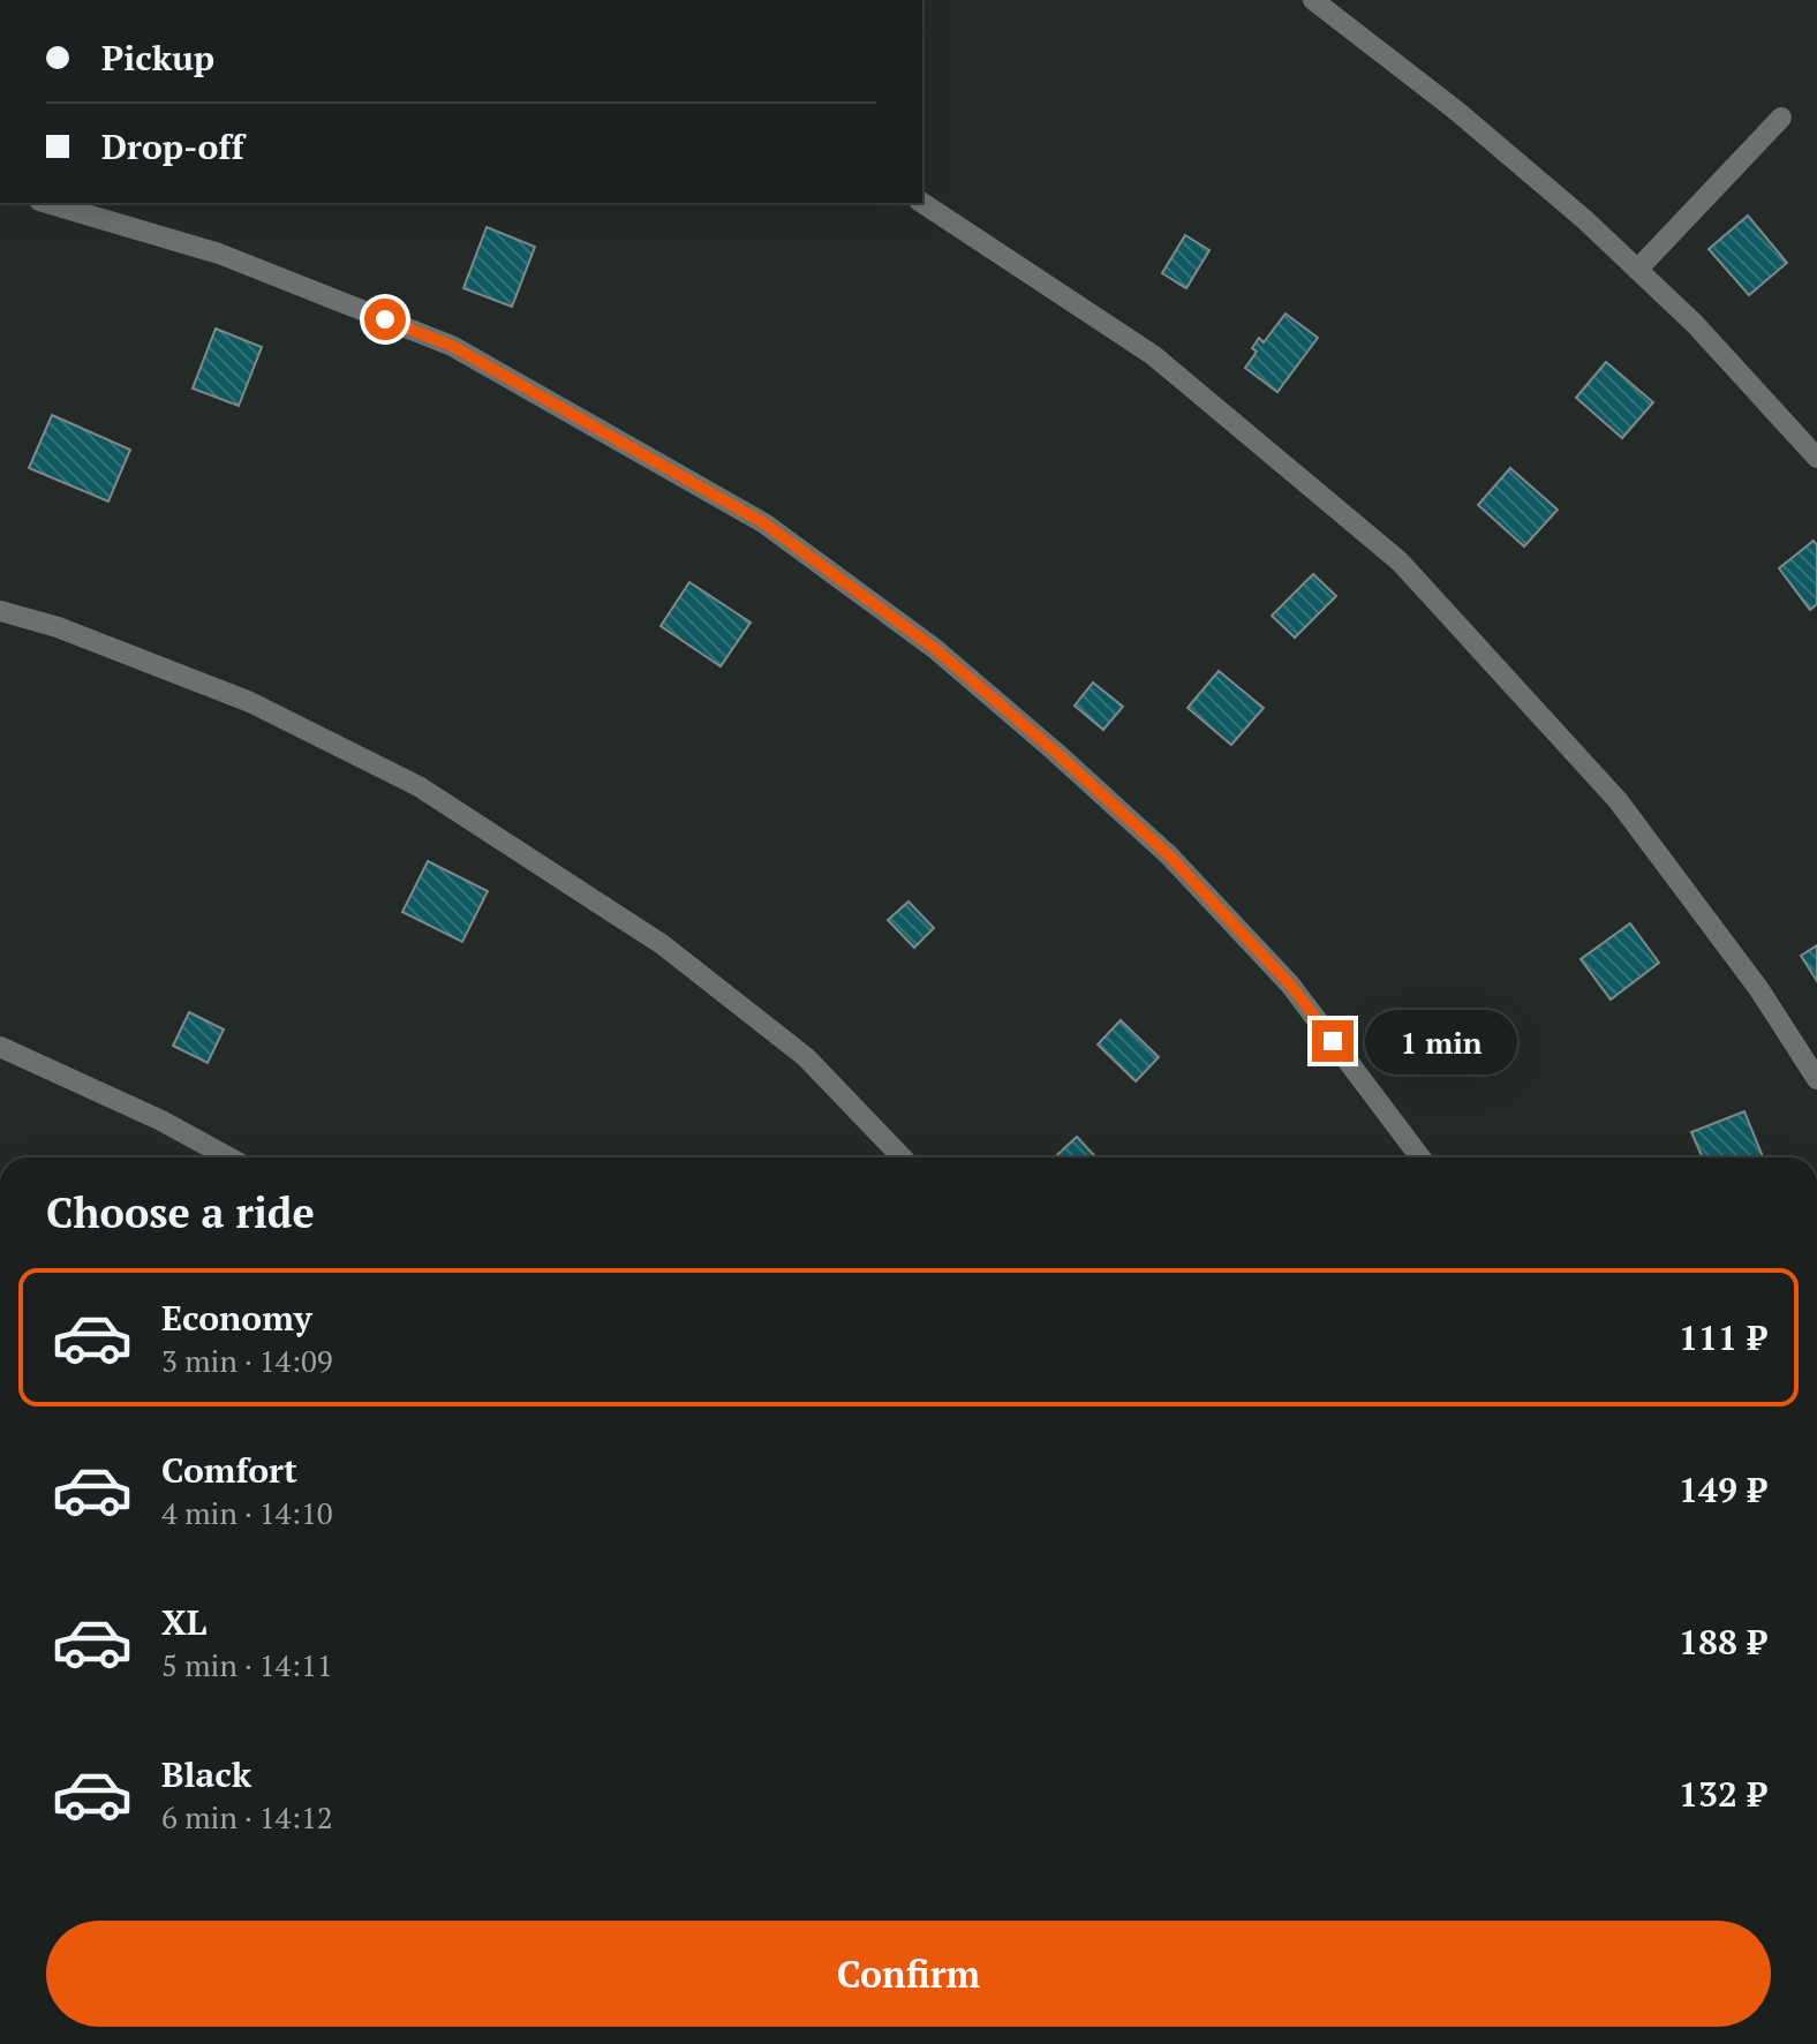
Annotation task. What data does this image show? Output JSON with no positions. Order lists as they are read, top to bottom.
{
  "page": {
    "banner": ["Pickup", "Drop-off"],
    "bubble": "1 min",
    "heading": "Choose a ride",
    "list": [
      {
        "name": "Economy",
        "note": "3 min · 14:09",
        "value": "111 ₽"
      },
      {
        "name": "Comfort",
        "note": "4 min · 14:10",
        "value": "149 ₽"
      },
      {
        "name": "XL",
        "note": "5 min · 14:11",
        "value": "188 ₽"
      },
      {
        "name": "Black",
        "note": "6 min · 14:12",
        "value": "132 ₽"
      }
    ],
    "buttons": "Confirm"
  }
}
